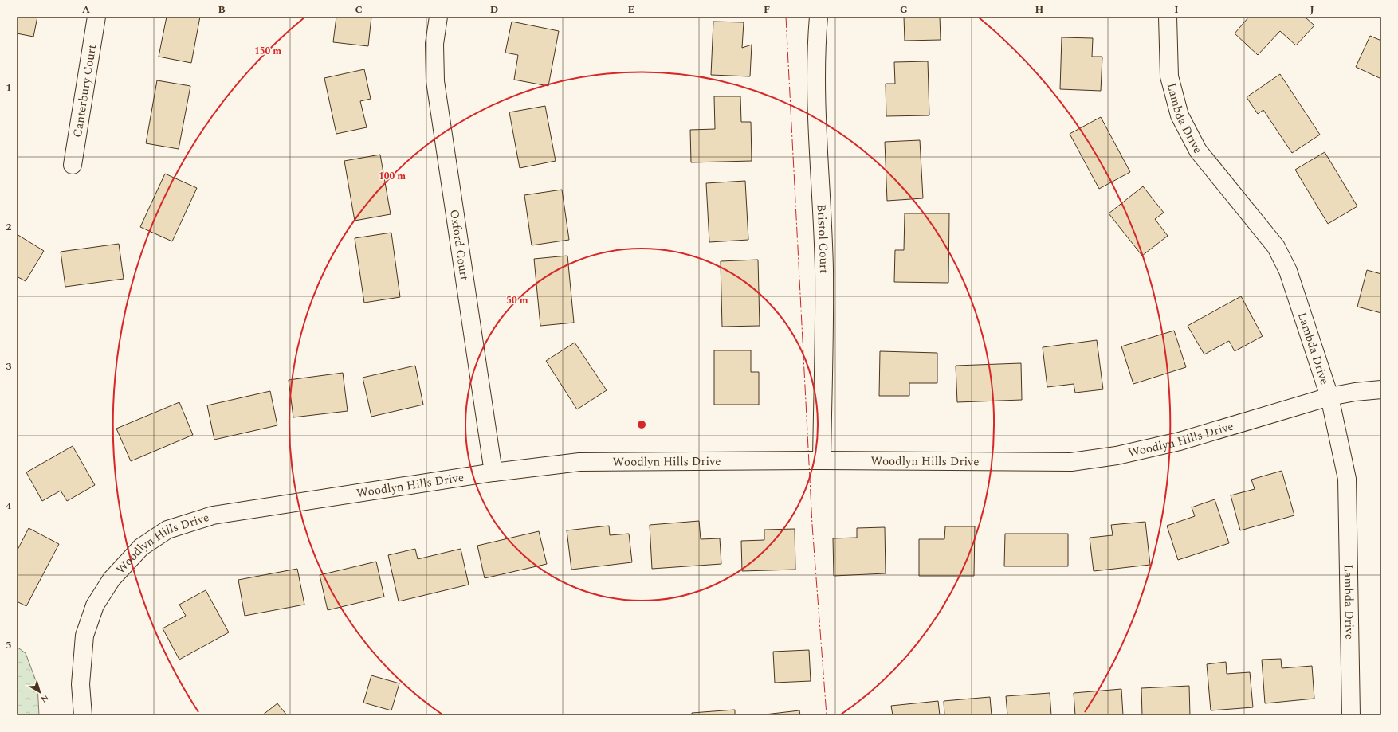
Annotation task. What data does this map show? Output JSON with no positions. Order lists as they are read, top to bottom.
{
  "streets": {
    "street": [
      "Canterbury Court",
      "Lambda Drive",
      "Bristol Court",
      "Oxford Court",
      "Woodlyn Hills Drive"
    ]
  },
  "crossings": [
    ["Lambda Drive", "Woodlyn Hills Drive"],
    ["Bristol Court", "Woodlyn Hills Drive"],
    ["Oxford Court", "Woodlyn Hills Drive"]
  ],
  "north": "bottom right",
  "grid": {
    "columns": [
      "A",
      "B",
      "C",
      "D",
      "E",
      "F",
      "G",
      "H",
      "I",
      "J"
    ],
    "rows": [
      "1",
      "2",
      "3",
      "4",
      "5"
    ]
  },
  "rings": ["150 m", "100 m", "50 m"]
}
